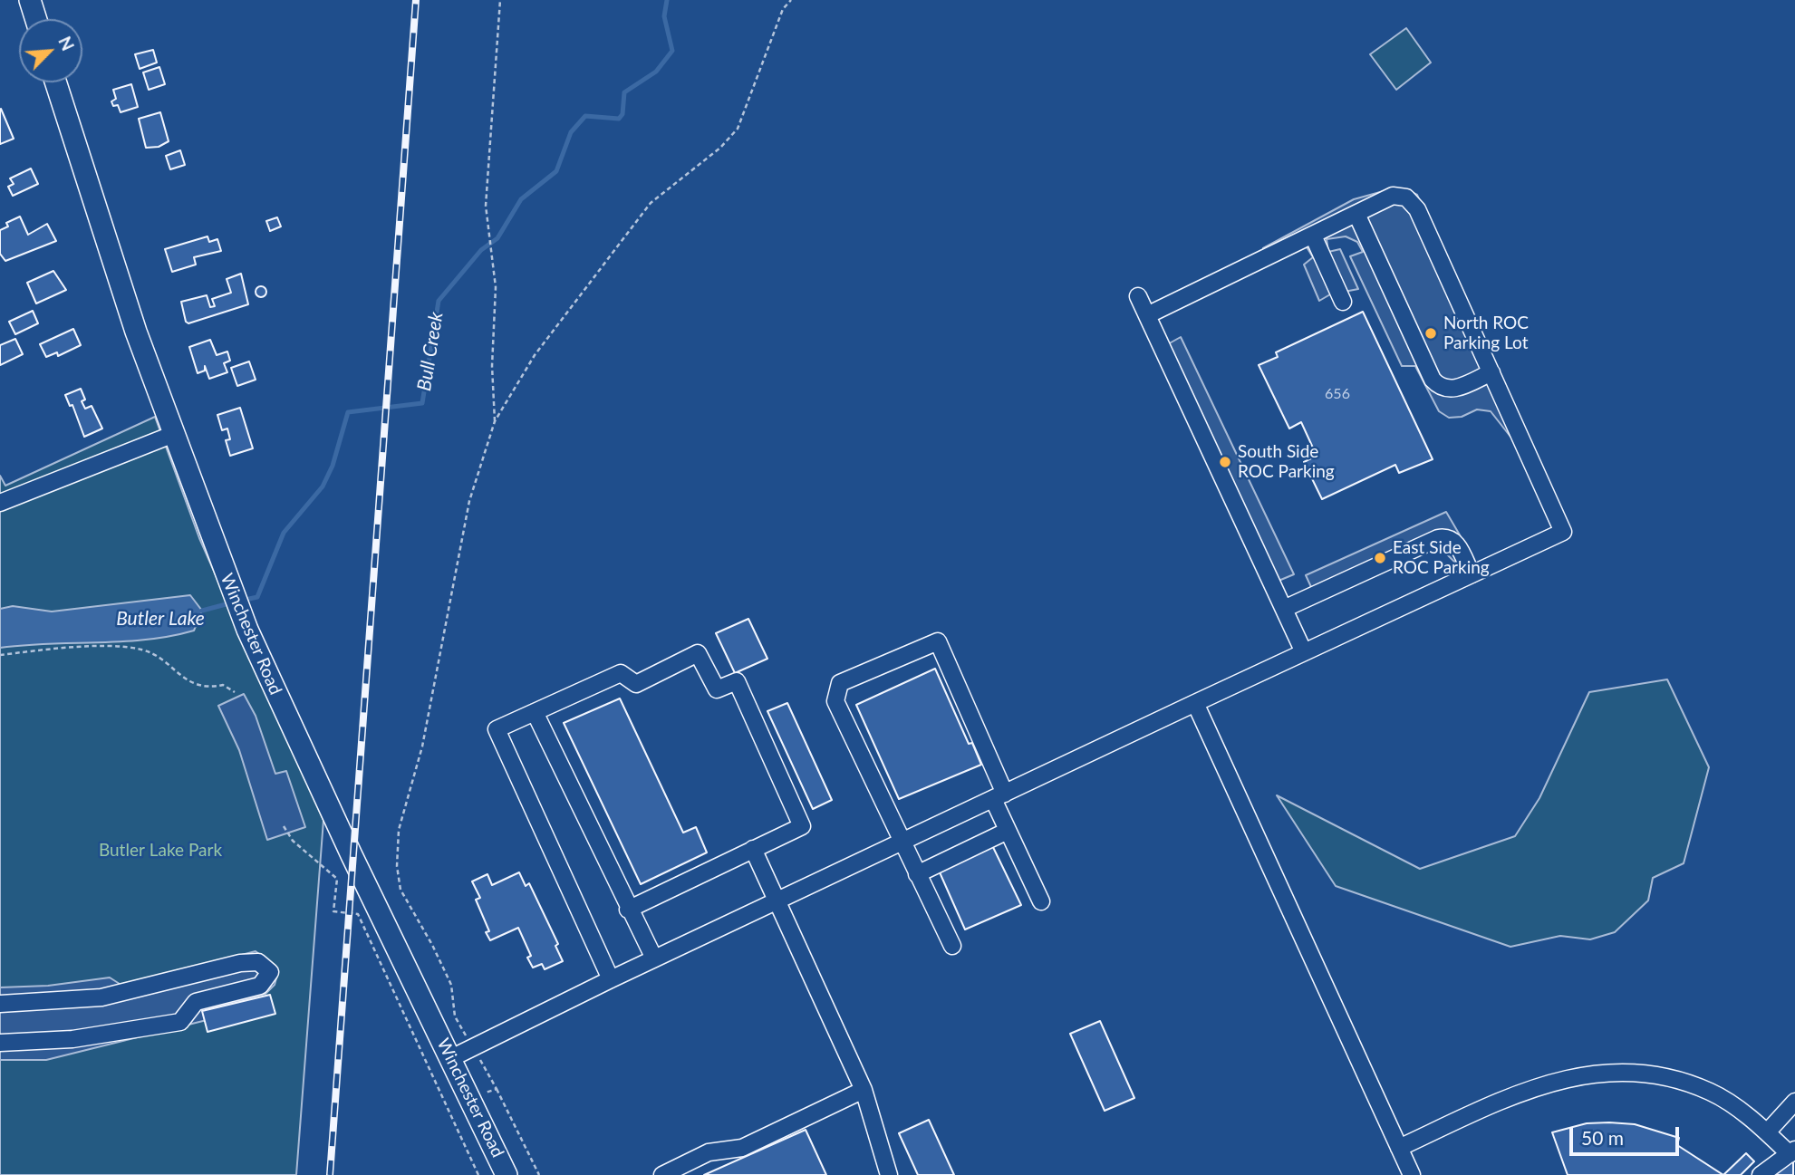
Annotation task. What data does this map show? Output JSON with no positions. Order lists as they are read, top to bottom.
{
  "streets": {
    "main road": ["Winchester Road"]
  },
  "water": ["Bull Creek", "Butler Lake"],
  "parks": ["Butler Lake Park"],
  "places": ["North ROC Parking Lot", "South Side ROC Parking", "East Side ROC Parking"],
  "house_numbers": ["656"],
  "scale_bar": "50 m",
  "north": "top right"
}
